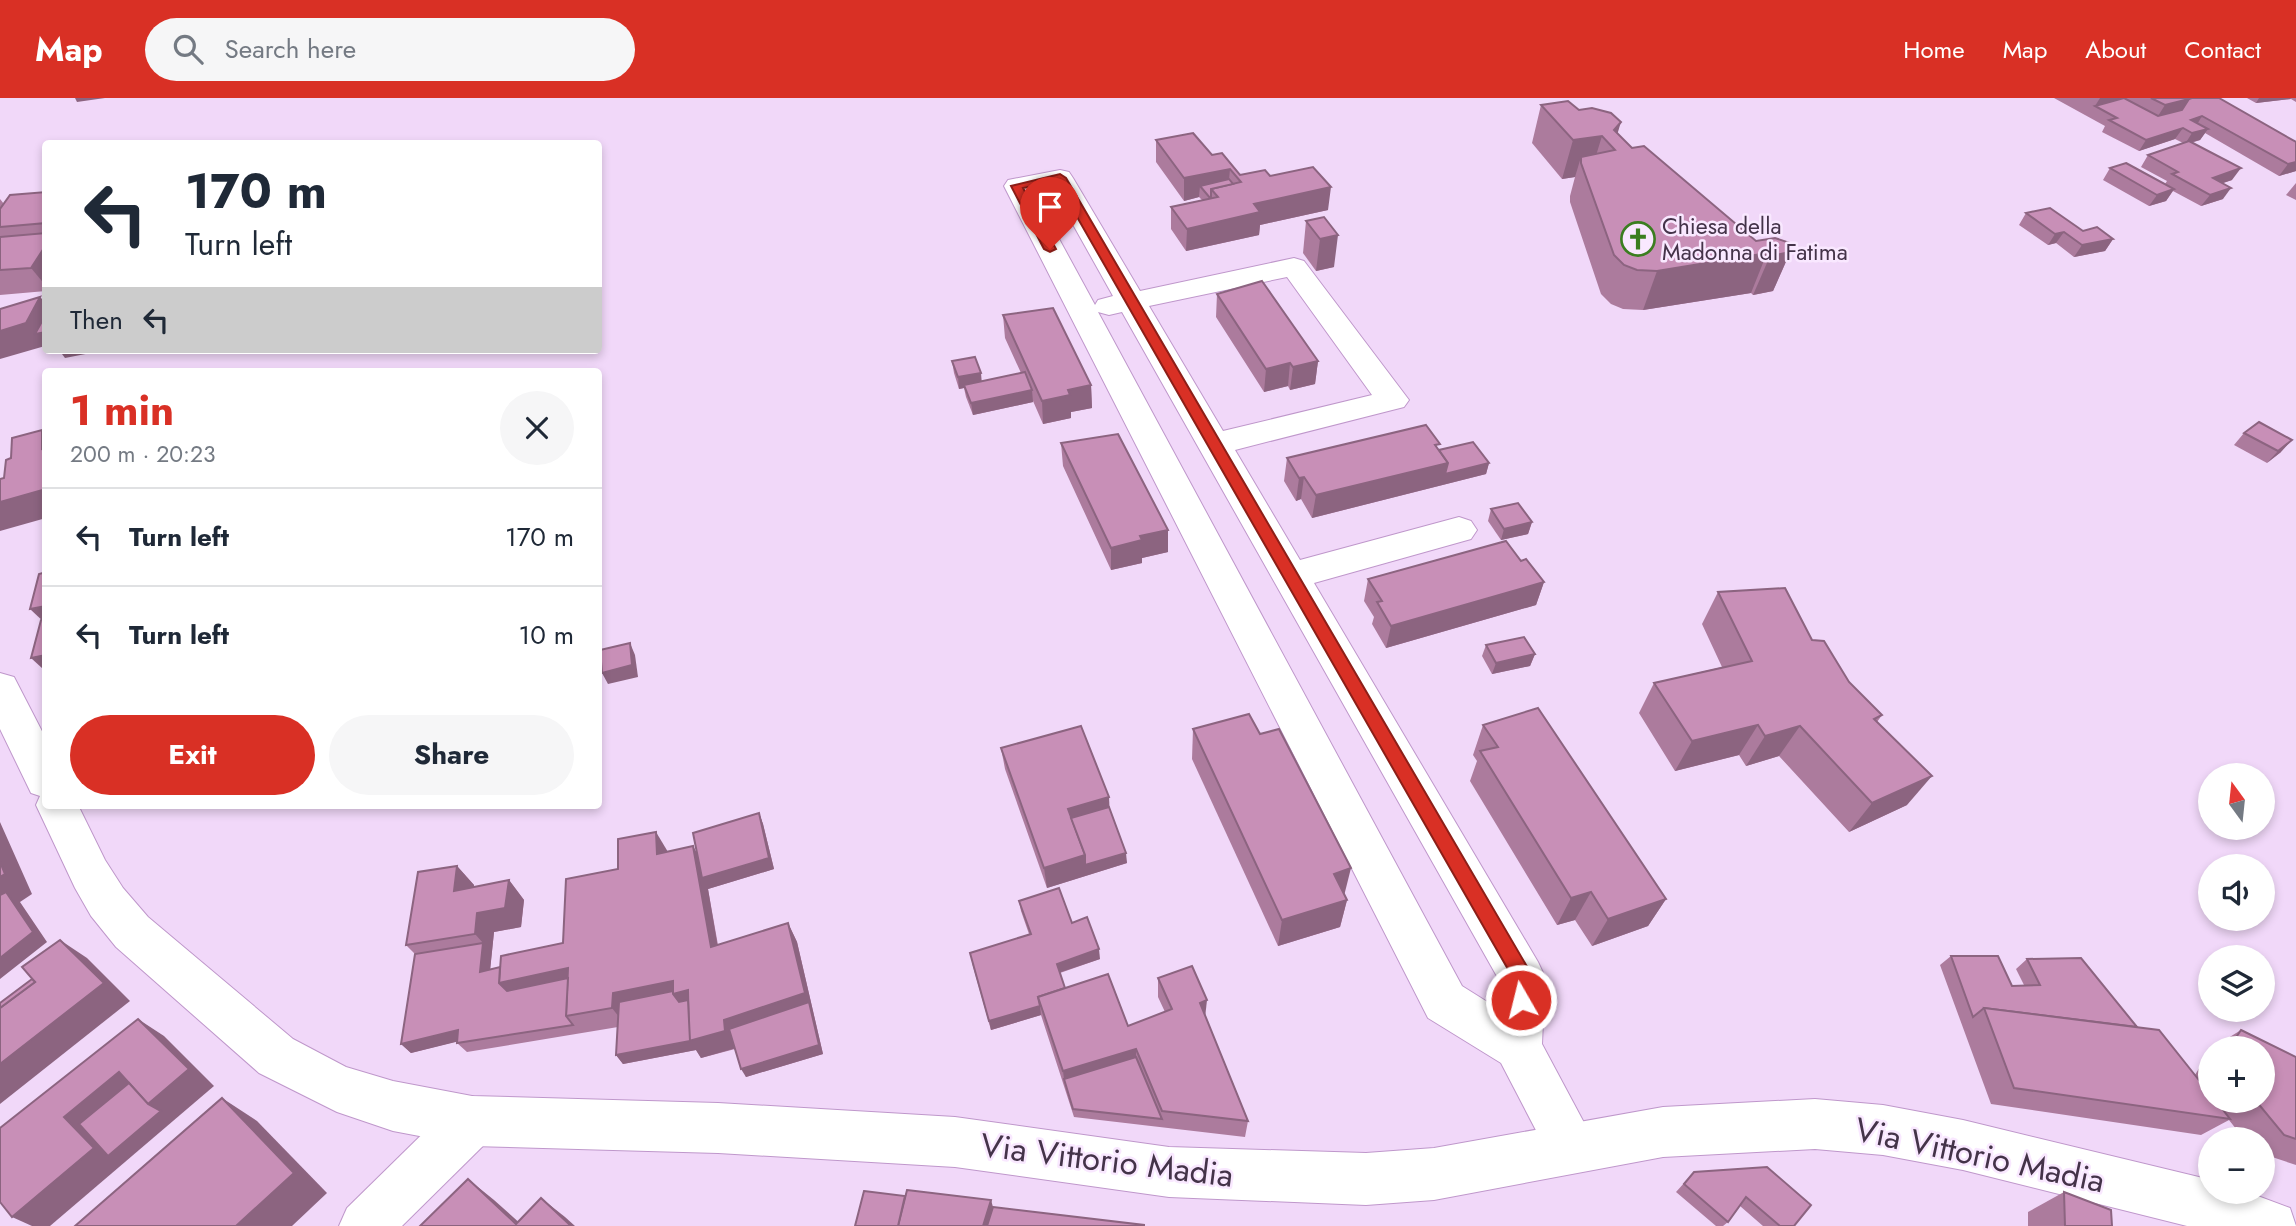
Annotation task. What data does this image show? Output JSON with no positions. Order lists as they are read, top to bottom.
{
  "streets": {
    "street": ["Via Vittorio Madia"]
  },
  "places": {
    "church": ["Chiesa della Madonna di Fatima"]
  },
  "north": "top",
  "page": {
    "header": "Map",
    "search": "Search here",
    "nav": [
      "Home",
      "Map",
      "About",
      "Contact"
    ],
    "turn": ["170 m", "Turn left"],
    "then": "Then",
    "heading": ["1 min", "200 m · 20:23"],
    "list": [
      {
        "name": "Turn left",
        "value": "170 m"
      },
      {
        "name": "Turn left",
        "value": "10 m"
      }
    ],
    "buttons": ["Exit", "Share"],
    "map_buttons": ["+", "−"]
  }
}
